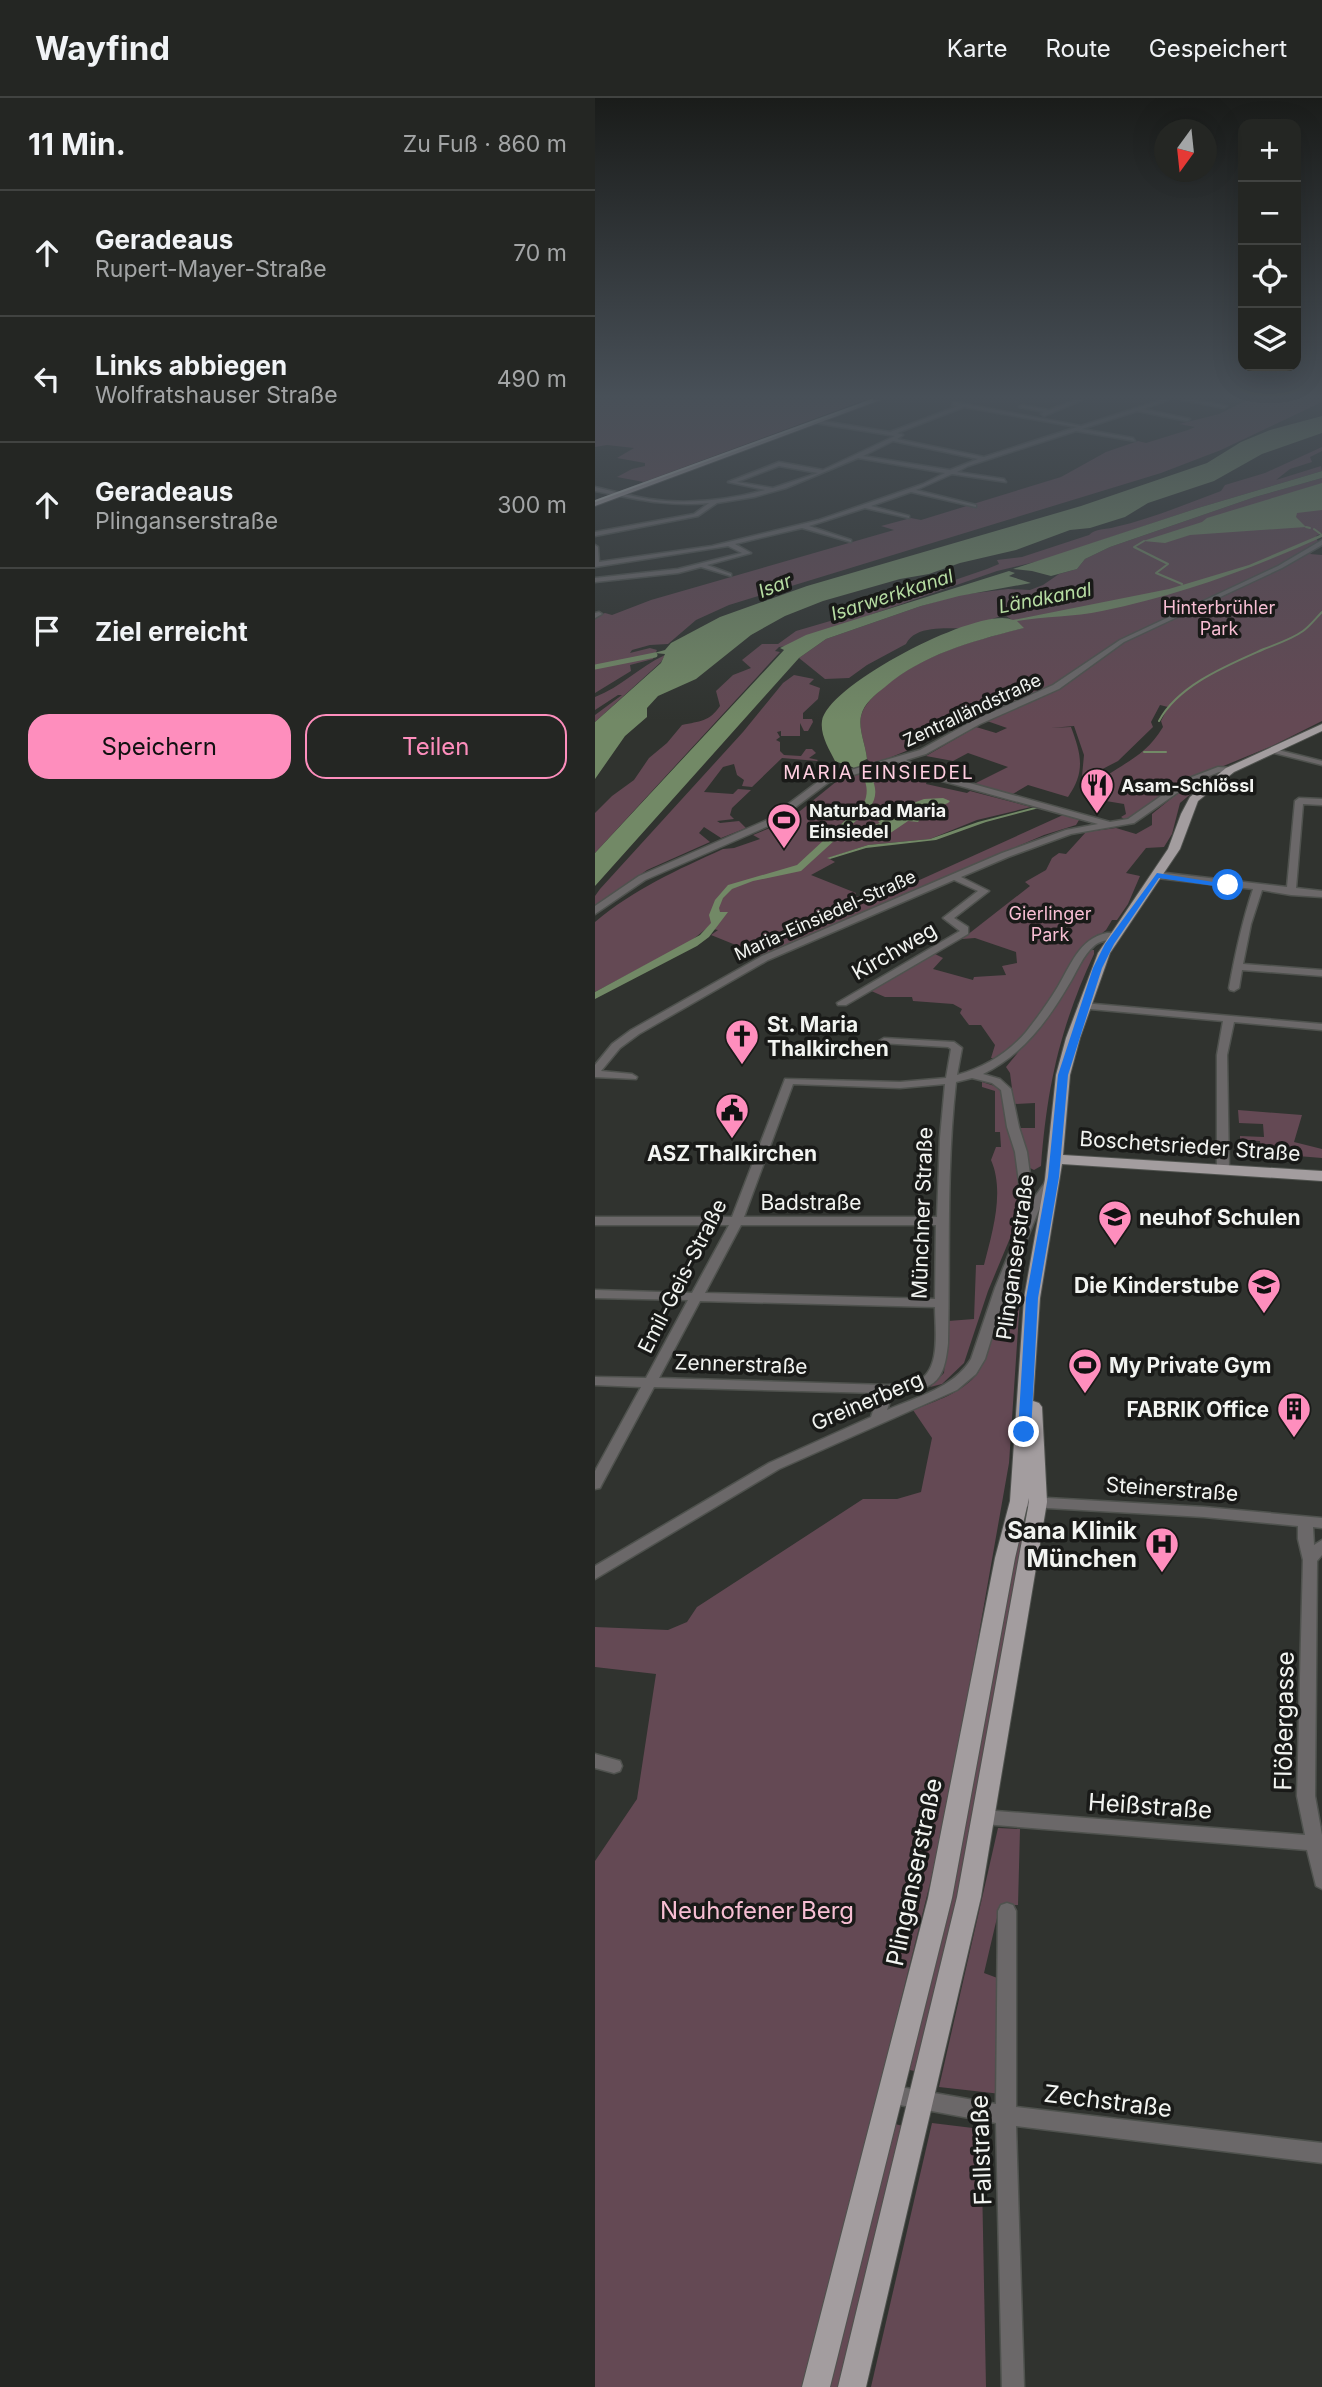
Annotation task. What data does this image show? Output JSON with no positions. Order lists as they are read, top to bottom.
{
  "streets": {
    "main road": ["Boschetsrieder Straße", "Plinganserstraße"],
    "street": [
      "Zentralländstraße",
      "Maria-Einsiedel-Straße",
      "Kirchweg",
      "Badstraße",
      "Münchner Straße",
      "Emil-Geis-Straße",
      "Zennerstraße",
      "Greinerberg",
      "Steinerstraße",
      "Flößergasse",
      "Heißstraße",
      "Zechstraße",
      "Fallstraße"
    ]
  },
  "crossings": [
    ["Maria-Einsiedel-Straße", "Kirchweg"],
    ["Maria-Einsiedel-Straße", "Plinganserstraße"],
    ["Boschetsrieder Straße", "Plinganserstraße"],
    ["Badstraße", "Münchner Straße"],
    ["Badstraße", "Emil-Geis-Straße"],
    ["Münchner Straße", "Emil-Geis-Straße"],
    ["Münchner Straße", "Zennerstraße"],
    ["Plinganserstraße", "Greinerberg"],
    ["Plinganserstraße", "Steinerstraße"],
    ["Plinganserstraße", "Heißstraße"],
    ["Plinganserstraße", "Zechstraße"],
    ["Emil-Geis-Straße", "Zennerstraße"],
    ["Steinerstraße", "Flößergasse"],
    ["Flößergasse", "Heißstraße"],
    ["Zechstraße", "Fallstraße"]
  ],
  "districts": ["MARIA EINSIEDEL"],
  "water": ["Isar", "Isarwerkkanal", "Ländkanal"],
  "parks": ["Hinterbrühler Park", "Gierlinger Park", "Neuhofener Berg"],
  "places": {
    "restaurant": ["Asam-Schlössl"],
    "sports": ["Naturbad Maria Einsiedel", "My Private Gym"],
    "church": ["St. Maria Thalkirchen"],
    "public building": ["ASZ Thalkirchen"],
    "school or university": ["neuhof Schulen", "Die Kinderstube"],
    "building": ["FABRIK Office"],
    "hospital": ["Sana Klinik München"]
  },
  "north": "bottom",
  "page": {
    "header": "Wayfind",
    "nav": ["Karte", "Route", "Gespeichert"],
    "heading": ["11 Min.", "Zu Fuß · 860 m"],
    "map_buttons": ["+", "−"],
    "list": [
      ["Geradeaus", "Rupert-Mayer-Straße", "70 m"],
      ["Links abbiegen", "Wolfratshauser Straße", "490 m"],
      ["Geradeaus", "Plinganserstraße", "300 m"],
      "Ziel erreicht"
    ],
    "buttons": ["Speichern", "Teilen"]
  }
}
